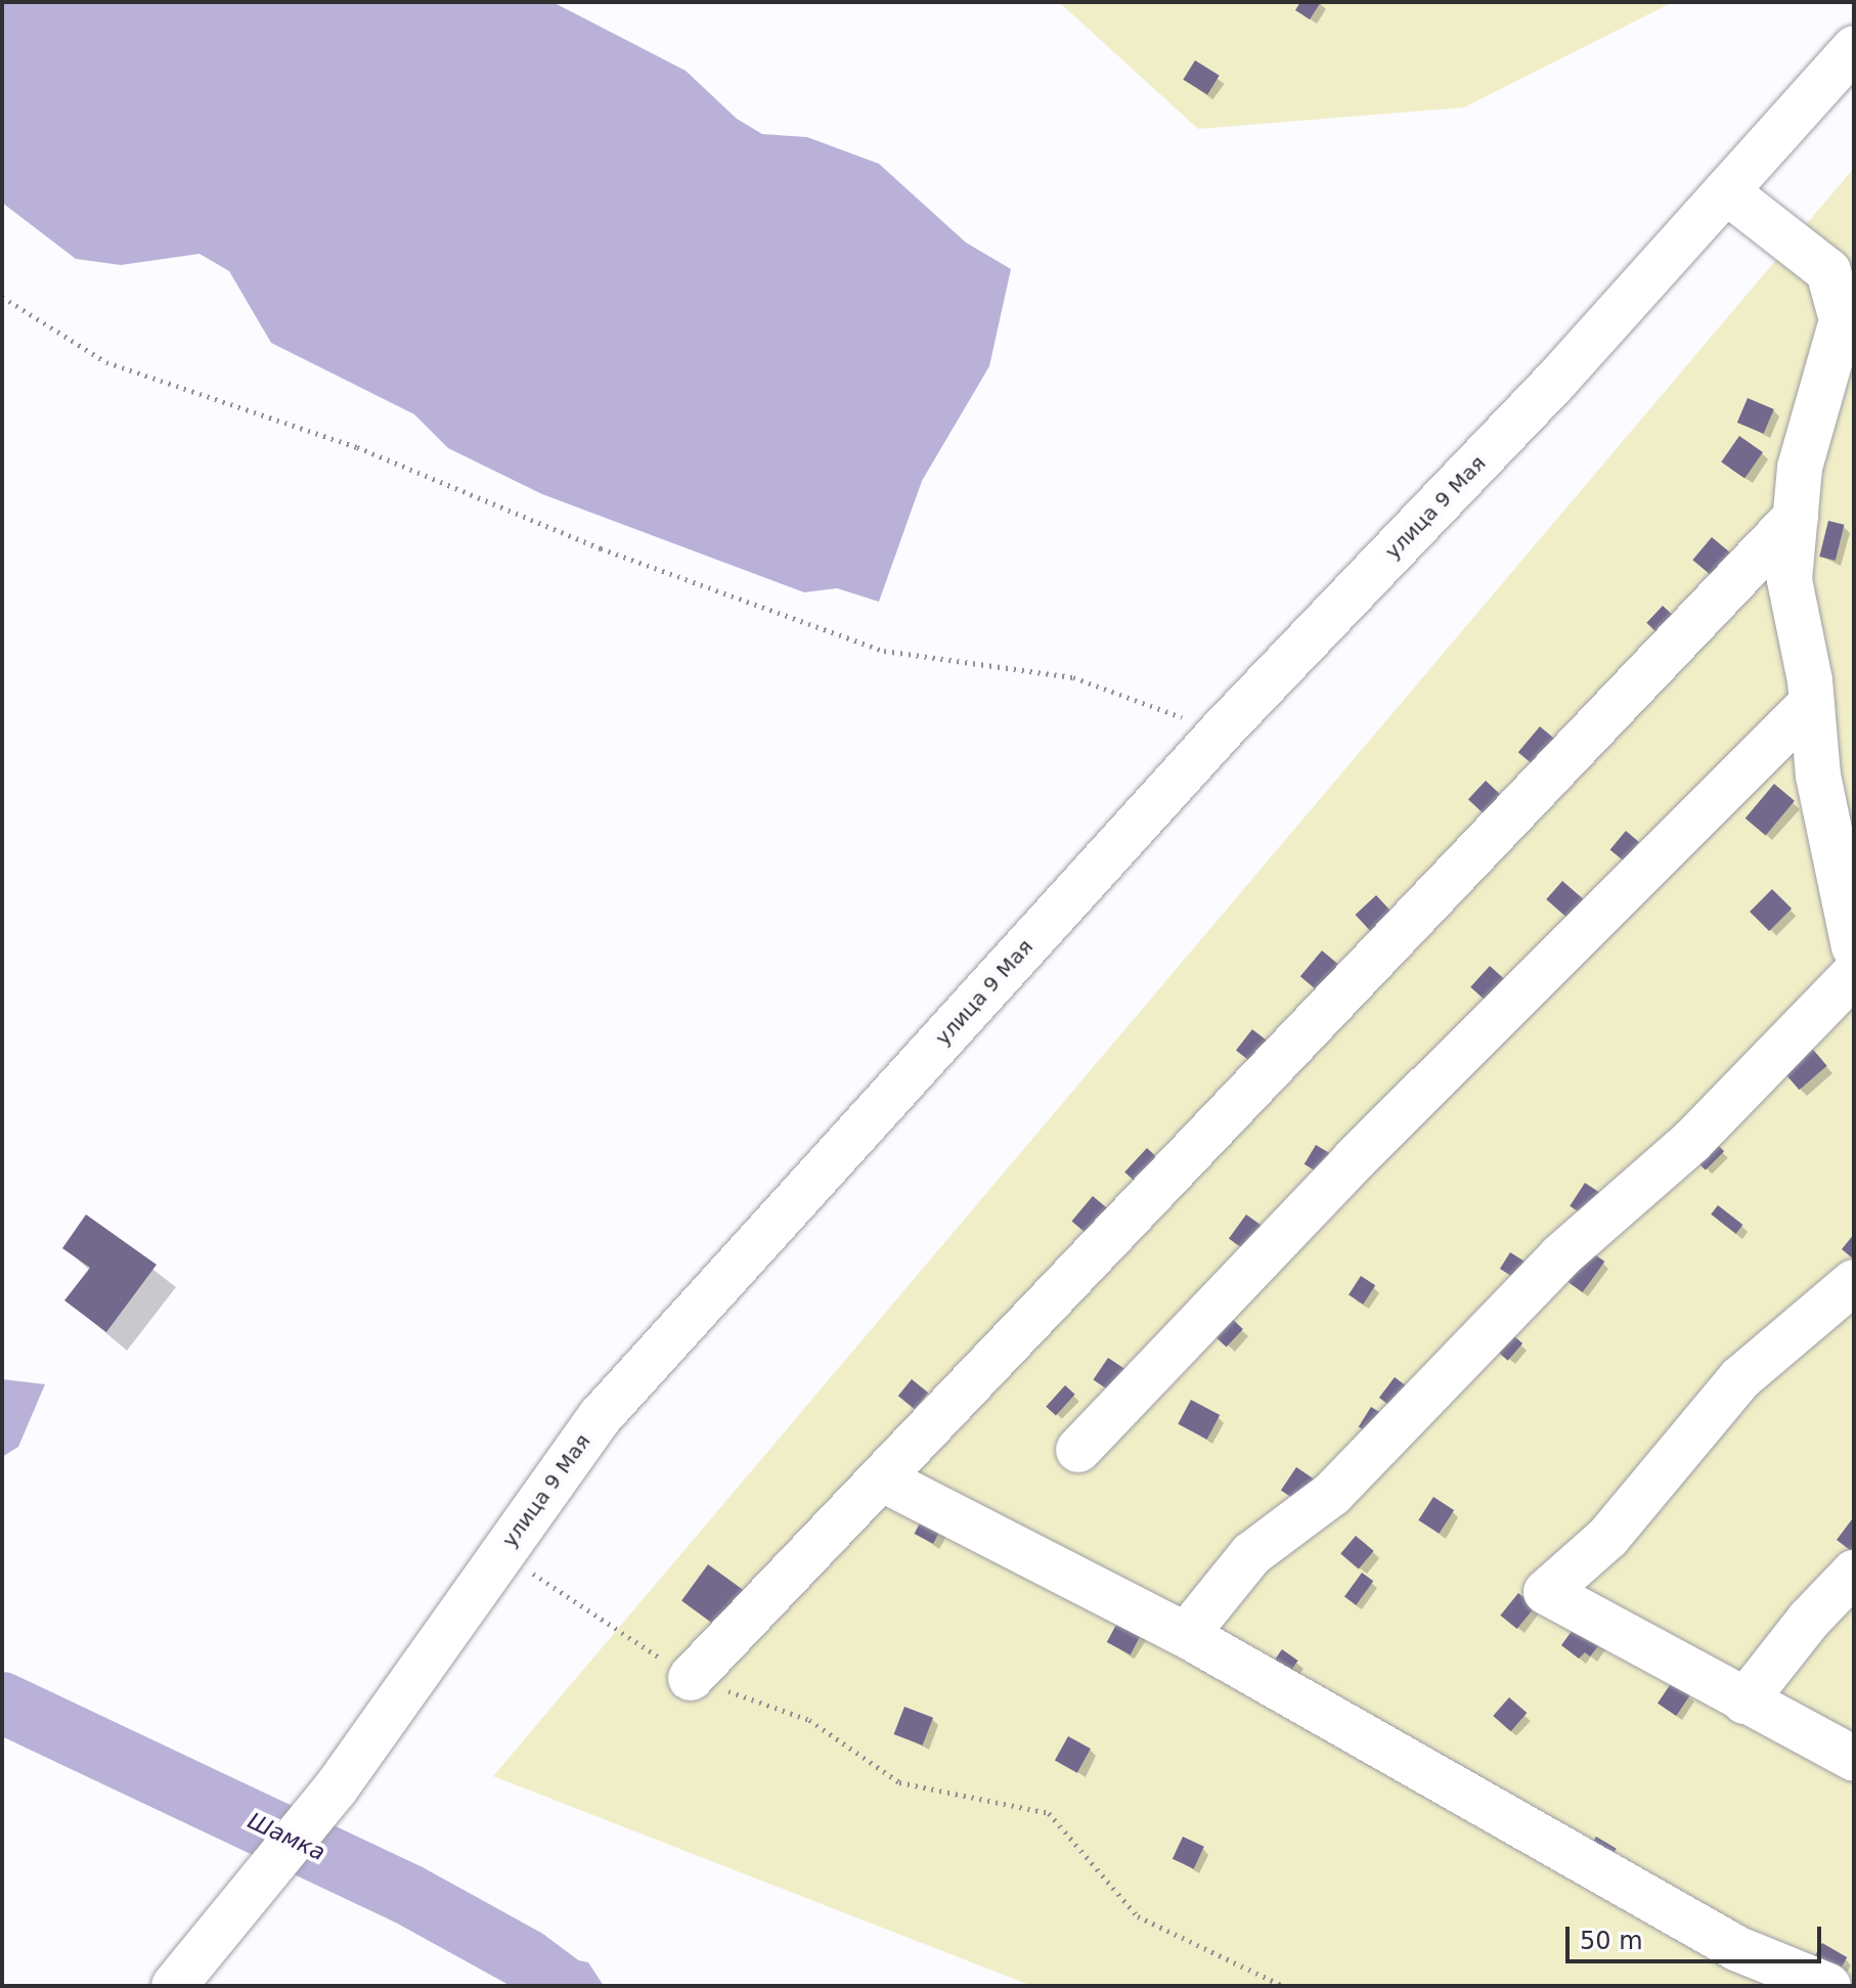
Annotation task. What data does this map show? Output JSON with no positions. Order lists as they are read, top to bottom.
{
  "streets": {
    "main road": ["улица 9 Мая"]
  },
  "water": ["Шамка"],
  "scale_bar": "50 m"
}
